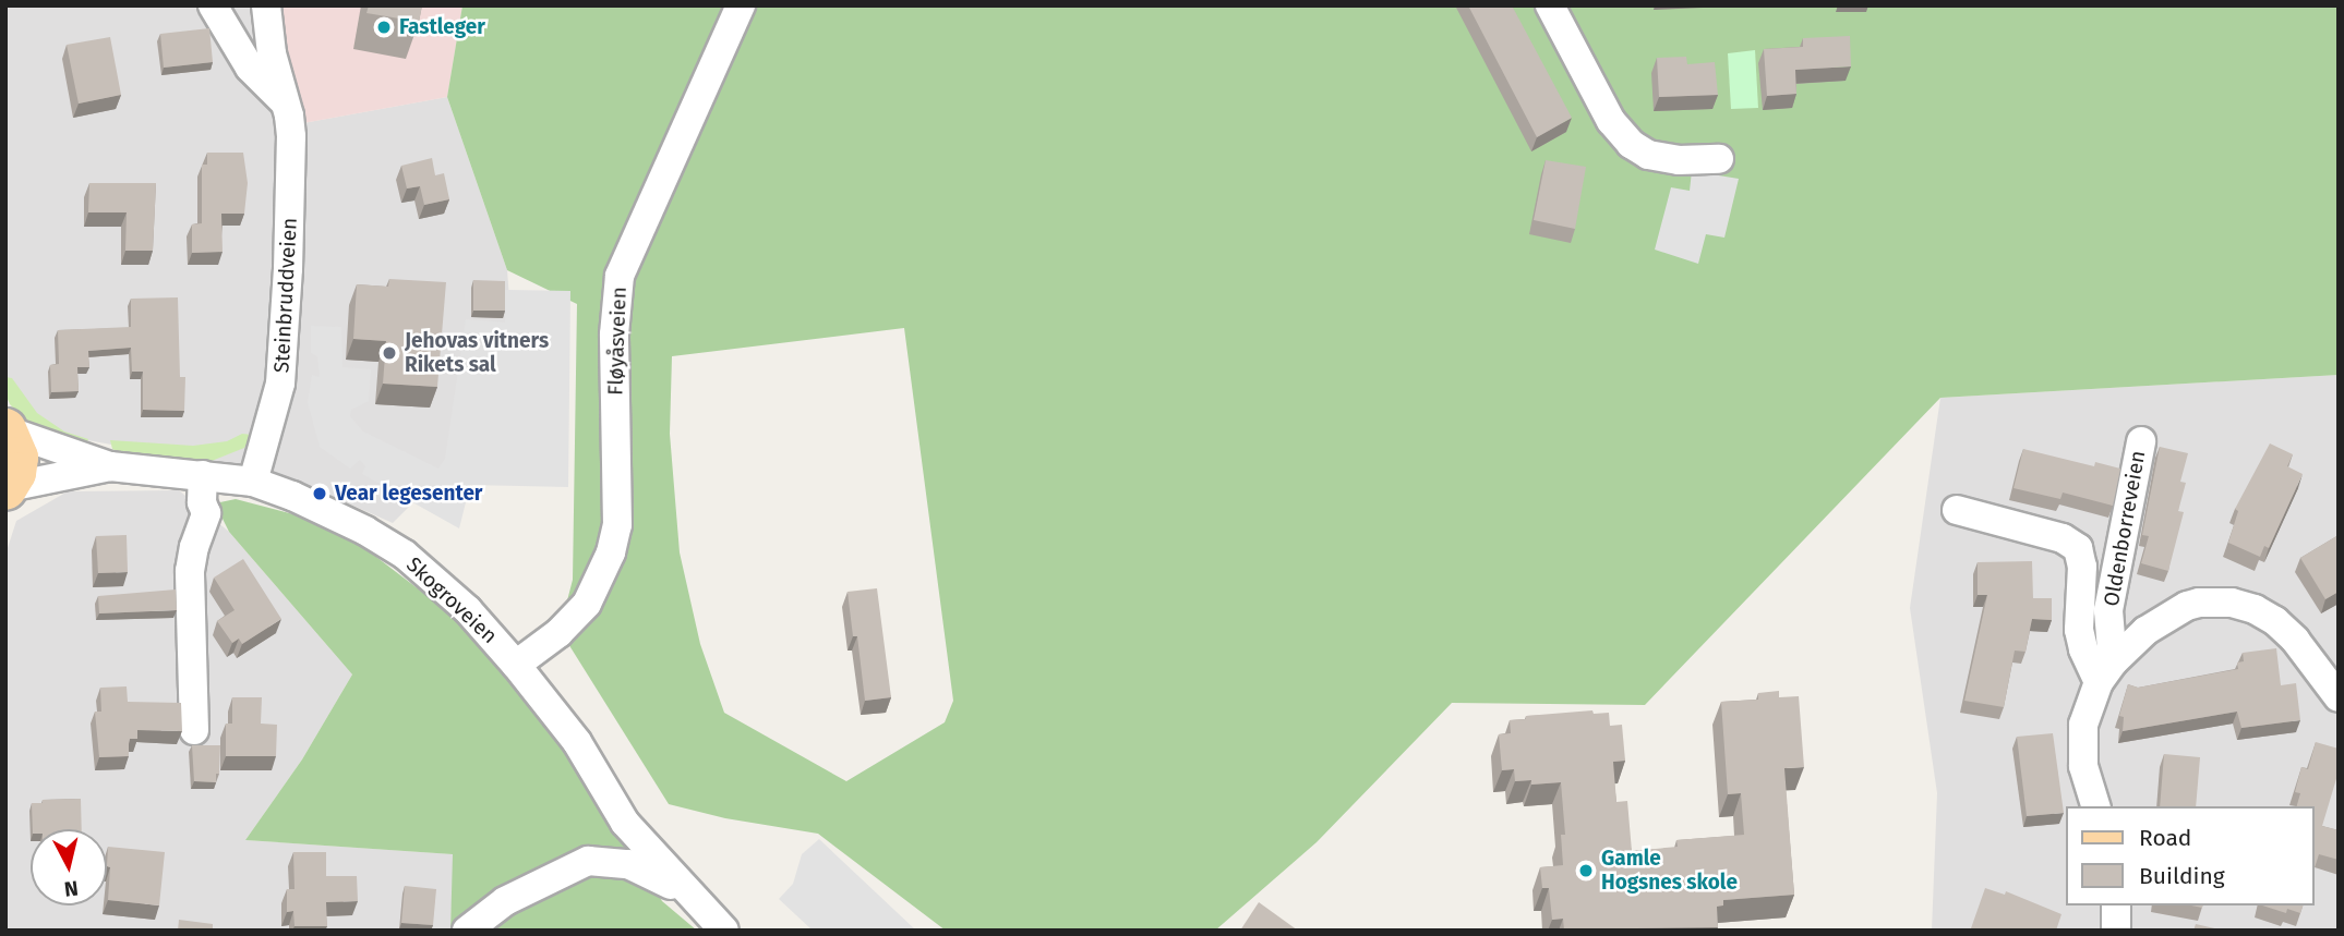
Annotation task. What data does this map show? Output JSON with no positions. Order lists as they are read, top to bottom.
{
  "streets": {
    "street": [
      "Steinbruddveien",
      "Fløyåsveien",
      "Oldenborreveien",
      "Skogroveien"
    ]
  },
  "crossings": [
    ["Steinbruddveien", "Skogroveien"],
    ["Fløyåsveien", "Skogroveien"]
  ],
  "places": [
    "Fastleger",
    "Jehovas vitners Rikets sal",
    "Vear legesenter",
    "Gamle Hogsnes skole"
  ],
  "legend": ["Road", "Building"],
  "north": "bottom"
}
